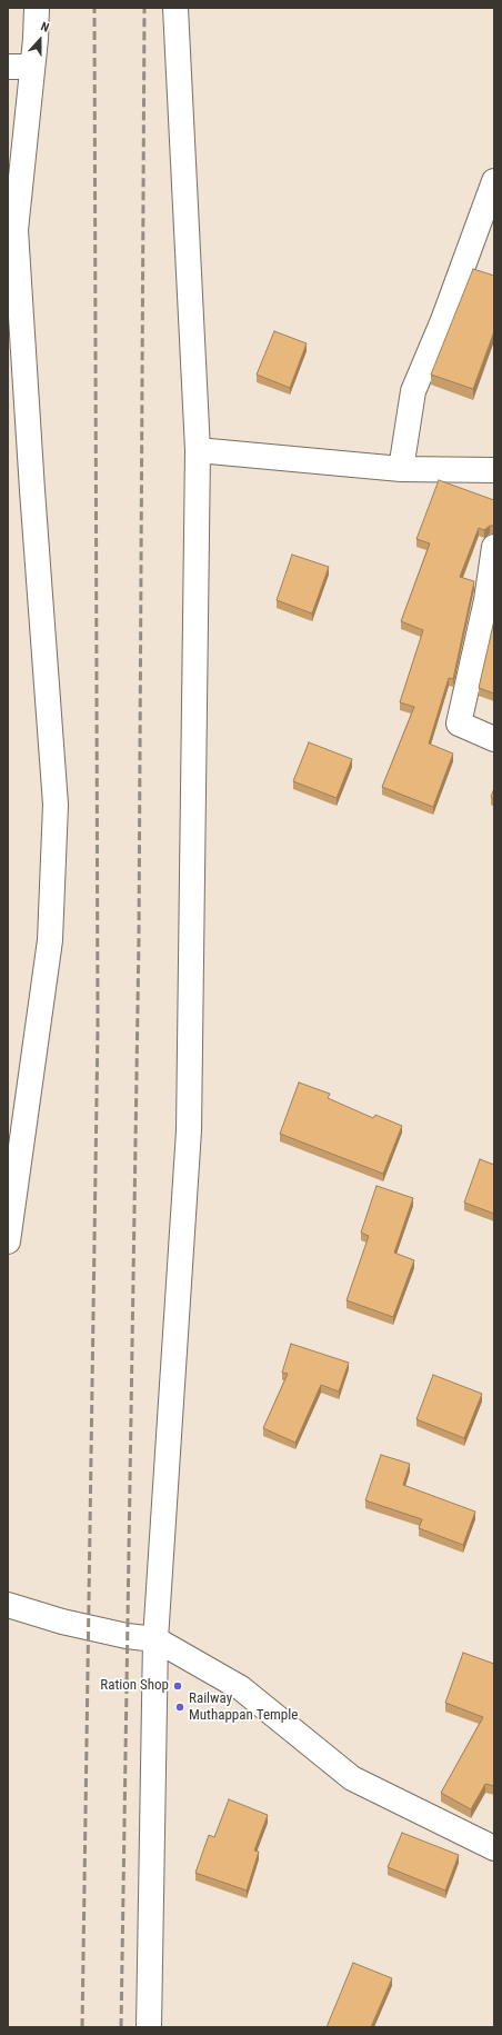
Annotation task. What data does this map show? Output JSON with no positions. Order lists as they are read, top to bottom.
{
  "places": ["Ration Shop", "Railway Muthappan Temple"],
  "north": "top"
}
